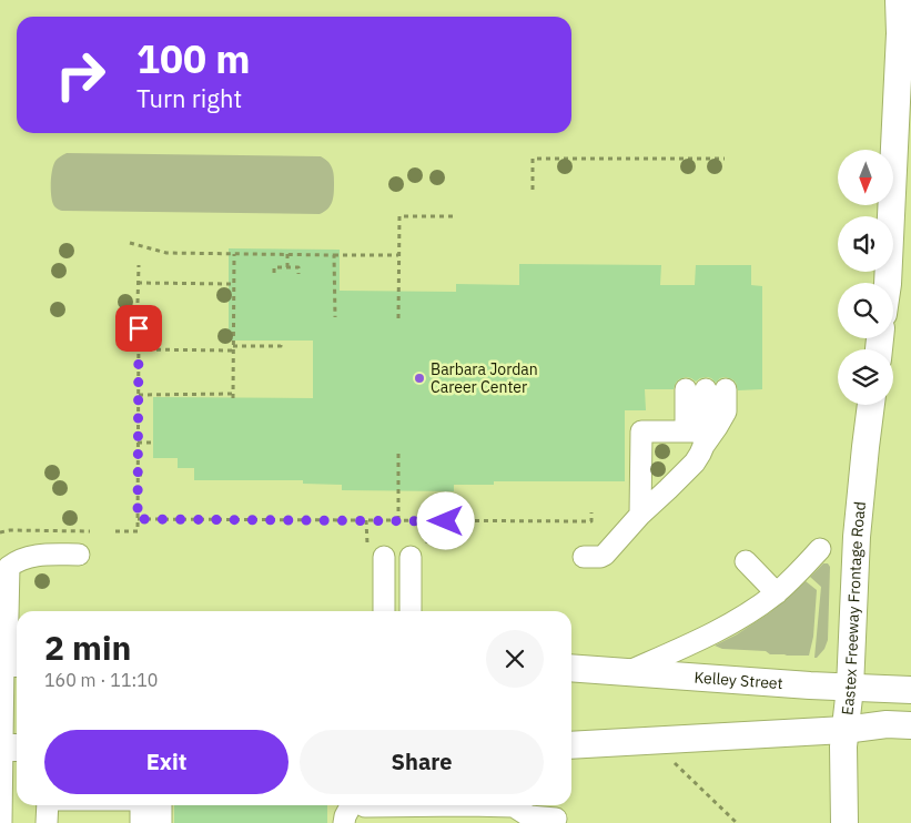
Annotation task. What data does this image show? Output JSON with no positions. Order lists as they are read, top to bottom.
{
  "streets": {
    "main road": ["Eastex Freeway Frontage Road", "Kelley Street"]
  },
  "crossings": [
    ["Eastex Freeway Frontage Road", "Kelley Street"]
  ],
  "places": ["Barbara Jordan Career Center"],
  "north": "bottom",
  "page": {
    "turn": ["100 m", "Turn right"],
    "heading": ["2 min", "160 m · 11:10"],
    "buttons": ["Exit", "Share"]
  }
}
